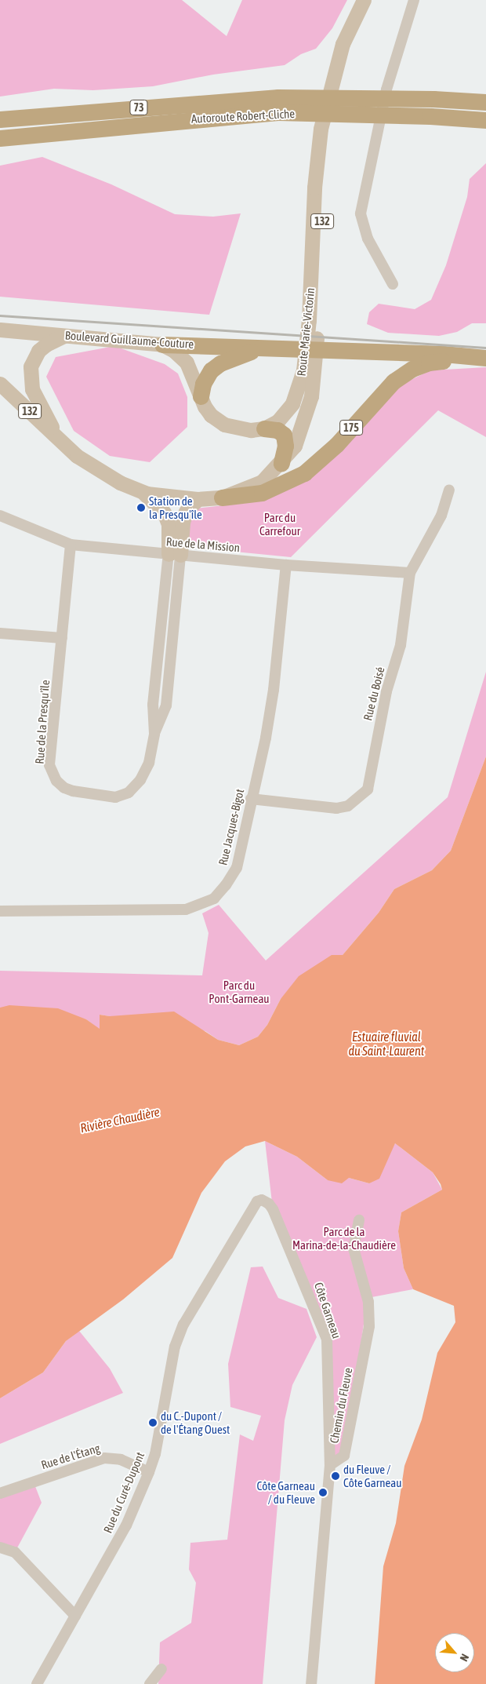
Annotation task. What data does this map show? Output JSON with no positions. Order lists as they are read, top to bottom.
{
  "streets": {
    "highway": [
      "73",
      "Autoroute Robert-Cliche",
      "Boulevard Guillaume-Couture",
      "175"
    ],
    "main road": ["132", "Route Marie-Victorin"],
    "street": [
      "Rue de la Mission",
      "Rue du Boisé",
      "Rue de la Presqu'île",
      "Rue Jacques-Bigot",
      "Côte Garneau",
      "Chemin du Fleuve",
      "Rue de l'Étang",
      "Rue du Curé-Dupont"
    ]
  },
  "crossings": [
    ["132", "Route Marie-Victorin"],
    ["132", "175"],
    ["Route Marie-Victorin", "Boulevard Guillaume-Couture"],
    ["Route Marie-Victorin", "175"],
    ["Boulevard Guillaume-Couture", "175"],
    ["Rue de la Mission", "Rue du Boisé"],
    ["Rue de la Mission", "Rue de la Presqu'île"],
    ["Rue de la Mission", "Rue Jacques-Bigot"],
    ["Rue du Boisé", "Rue Jacques-Bigot"],
    ["Côte Garneau", "Chemin du Fleuve"],
    ["Côte Garneau", "Rue du Curé-Dupont"],
    ["Rue de l'Étang", "Rue du Curé-Dupont"]
  ],
  "water": ["Estuaire fluvial du Saint-Laurent", "Rivière Chaudière"],
  "parks": ["Parc du Carrefour", "Parc du Pont-Garneau", "Parc de la Marina-de-la-Chaudière"],
  "places": [
    "Station de la Presqu'île",
    "du C.-Dupont / de l'Étang Ouest",
    "du Fleuve / Côte Garneau",
    "Côte Garneau / du Fleuve"
  ],
  "north": "bottom right"
}
